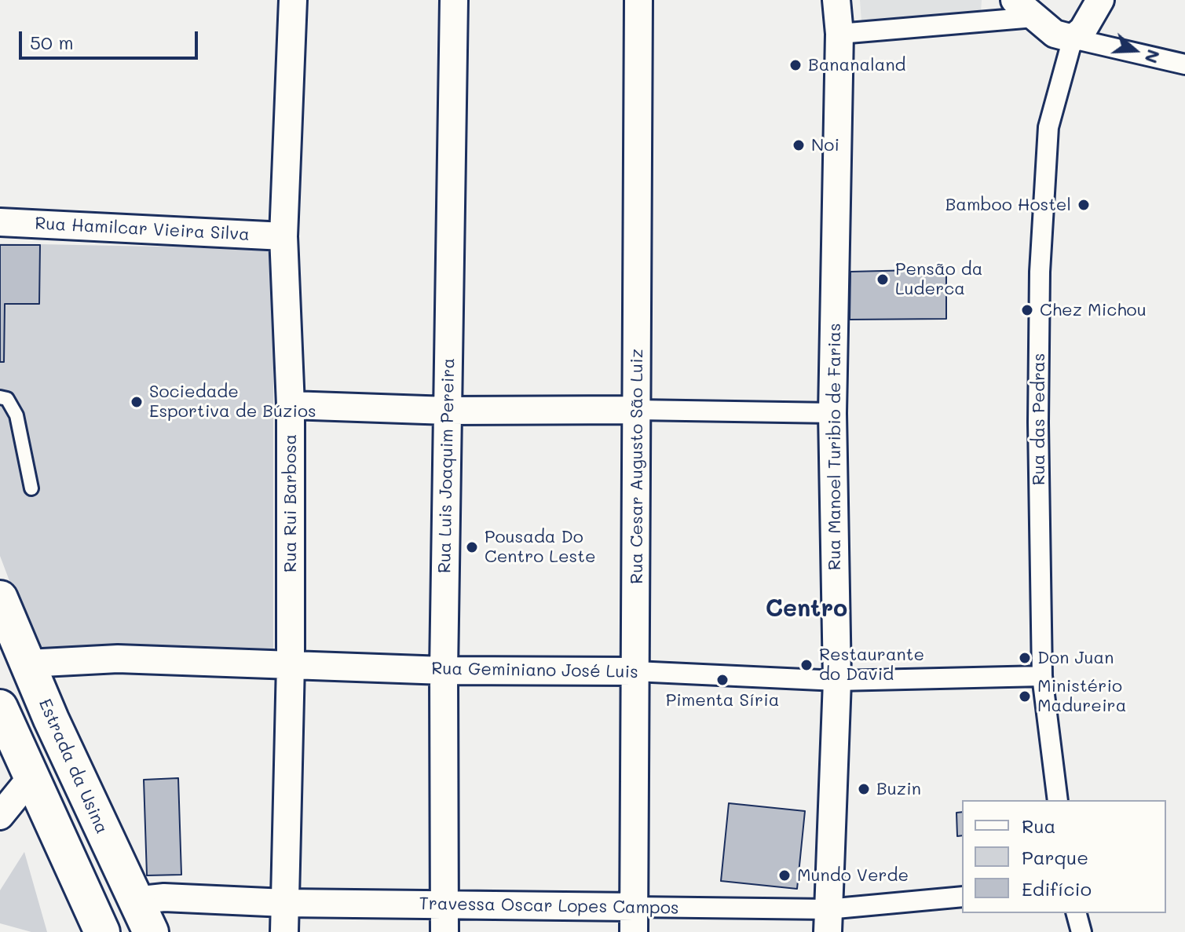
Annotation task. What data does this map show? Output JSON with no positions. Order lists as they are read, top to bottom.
{
  "streets": {
    "main road": ["Estrada da Usina"],
    "street": [
      "Rua Hamilcar Vieira Silva",
      "Rua das Pedras",
      "Rua Manoel Turibio de Farias",
      "Rua Luis Joaquim Pereira",
      "Rua Cesar Augusto São Luiz",
      "Rua Rui Barbosa",
      "Rua Geminiano José Luis",
      "Travessa Oscar Lopes Campos"
    ]
  },
  "crossings": [
    ["Rua Hamilcar Vieira Silva", "Rua Rui Barbosa"],
    ["Rua das Pedras", "Rua Geminiano José Luis"],
    ["Rua Manoel Turibio de Farias", "Rua Geminiano José Luis"],
    ["Rua Manoel Turibio de Farias", "Travessa Oscar Lopes Campos"],
    ["Rua Luis Joaquim Pereira", "Rua Geminiano José Luis"],
    ["Rua Luis Joaquim Pereira", "Travessa Oscar Lopes Campos"],
    ["Rua Cesar Augusto São Luiz", "Rua Geminiano José Luis"],
    ["Rua Cesar Augusto São Luiz", "Travessa Oscar Lopes Campos"],
    ["Rua Rui Barbosa", "Rua Geminiano José Luis"],
    ["Rua Rui Barbosa", "Travessa Oscar Lopes Campos"],
    ["Rua Geminiano José Luis", "Estrada da Usina"],
    ["Estrada da Usina", "Travessa Oscar Lopes Campos"]
  ],
  "districts": ["Centro"],
  "places": [
    "Bananaland",
    "Noi",
    "Bamboo Hostel",
    "Pensão da Luderca",
    "Chez Michou",
    "Sociedade Esportiva de Búzios",
    "Pousada Do Centro Leste",
    "Don Juan",
    "Restaurante do David",
    "Pimenta Síria",
    "Ministério Madureira",
    "Buzin",
    "Mundo Verde"
  ],
  "legend": ["Rua", "Parque", "Edifício"],
  "scale_bar": "50 m",
  "north": "right"
}
